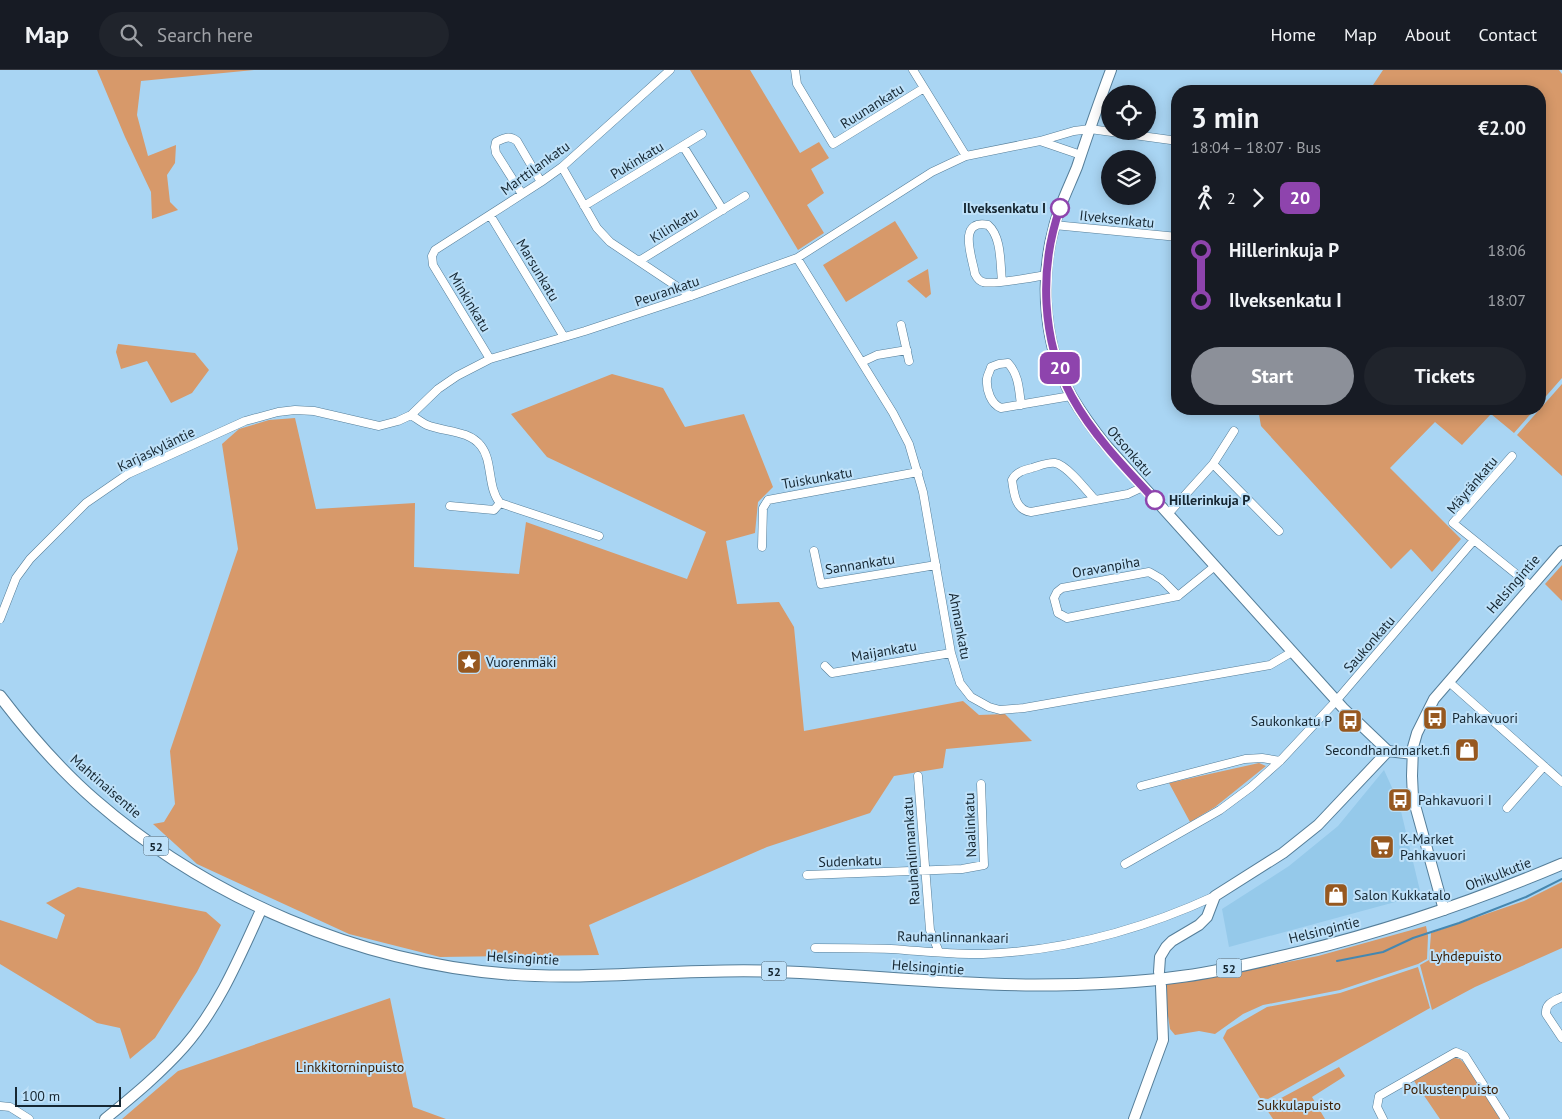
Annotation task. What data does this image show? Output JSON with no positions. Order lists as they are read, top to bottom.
{
  "streets": {
    "main road": [
      "Helsingintie",
      "Mahtinaisentie",
      "52",
      "Ohikulkutie"
    ],
    "street": [
      "Ruunankatu",
      "Pukinkatu",
      "Marttilankatu",
      "Ilveksenkatu",
      "Kilinkatu",
      "Marsunkatu",
      "Peurankatu",
      "Minkinkatu",
      "Karjaskyläntie",
      "Otsonkatu",
      "Tuiskunkatu",
      "Mäyränkatu",
      "Sannankatu",
      "Oravanpiha",
      "Ahmankatu",
      "Saukonkatu",
      "Maijankatu",
      "Naalinkatu",
      "Rauhanlinnankatu",
      "Sudenkatu",
      "Rauhanlinnankaari"
    ]
  },
  "crossings": [
    ["Marttilankatu", "Marsunkatu"],
    ["Marttilankatu", "Minkinkatu"],
    ["Ilveksenkatu", "Otsonkatu"],
    ["Marsunkatu", "Peurankatu"],
    ["Peurankatu", "Minkinkatu"],
    ["Peurankatu", "Karjaskyläntie"],
    ["Peurankatu", "Otsonkatu"],
    ["Peurankatu", "Ahmankatu"],
    ["Otsonkatu", "Oravanpiha"],
    ["Otsonkatu", "Ahmankatu"],
    ["Otsonkatu", "Saukonkatu"],
    ["Otsonkatu", "Rauhanlinnankaari"],
    ["Tuiskunkatu", "Ahmankatu"],
    ["Mäyränkatu", "Helsingintie"],
    ["Mäyränkatu", "Saukonkatu"],
    ["Sannankatu", "Ahmankatu"],
    ["Helsingintie", "Mahtinaisentie"],
    ["Helsingintie", "Ohikulkutie"],
    ["Ahmankatu", "Maijankatu"],
    ["Naalinkatu", "Rauhanlinnankatu"],
    ["Naalinkatu", "Sudenkatu"],
    ["Rauhanlinnankatu", "Sudenkatu"],
    ["Rauhanlinnankatu", "Rauhanlinnankaari"]
  ],
  "parks": [
    "Lyhdepuisto",
    "Linkkitorninpuisto",
    "Polkustenpuisto",
    "Sukkulapuisto"
  ],
  "places": {
    "other": ["Ilveksenkatu I", "Hillerinkuja P"],
    "place": ["Vuorenmäki"],
    "bus stop": ["Pahkavuori", "Saukonkatu P", "Pahkavuori I"],
    "shop": ["Secondhandmarket.fi", "Salon Kukkatalo"],
    "supermarket": ["K-Market Pahkavuori"]
  },
  "lines": ["bus line 20"],
  "scale_bar": "100 m",
  "page": {
    "header": "Map",
    "search": "Search here",
    "nav": [
      "Home",
      "Map",
      "About",
      "Contact"
    ],
    "on_map": "20",
    "heading": ["3 min", "18:04 – 18:07 · Bus", "€2.00"],
    "legs": ["2", "20"],
    "list": [
      {
        "name": "Hillerinkuja P",
        "value": "18:06"
      },
      {
        "name": "Ilveksenkatu I",
        "value": "18:07"
      }
    ],
    "buttons": ["Start", "Tickets"],
    "scale": "100 m"
  }
}
